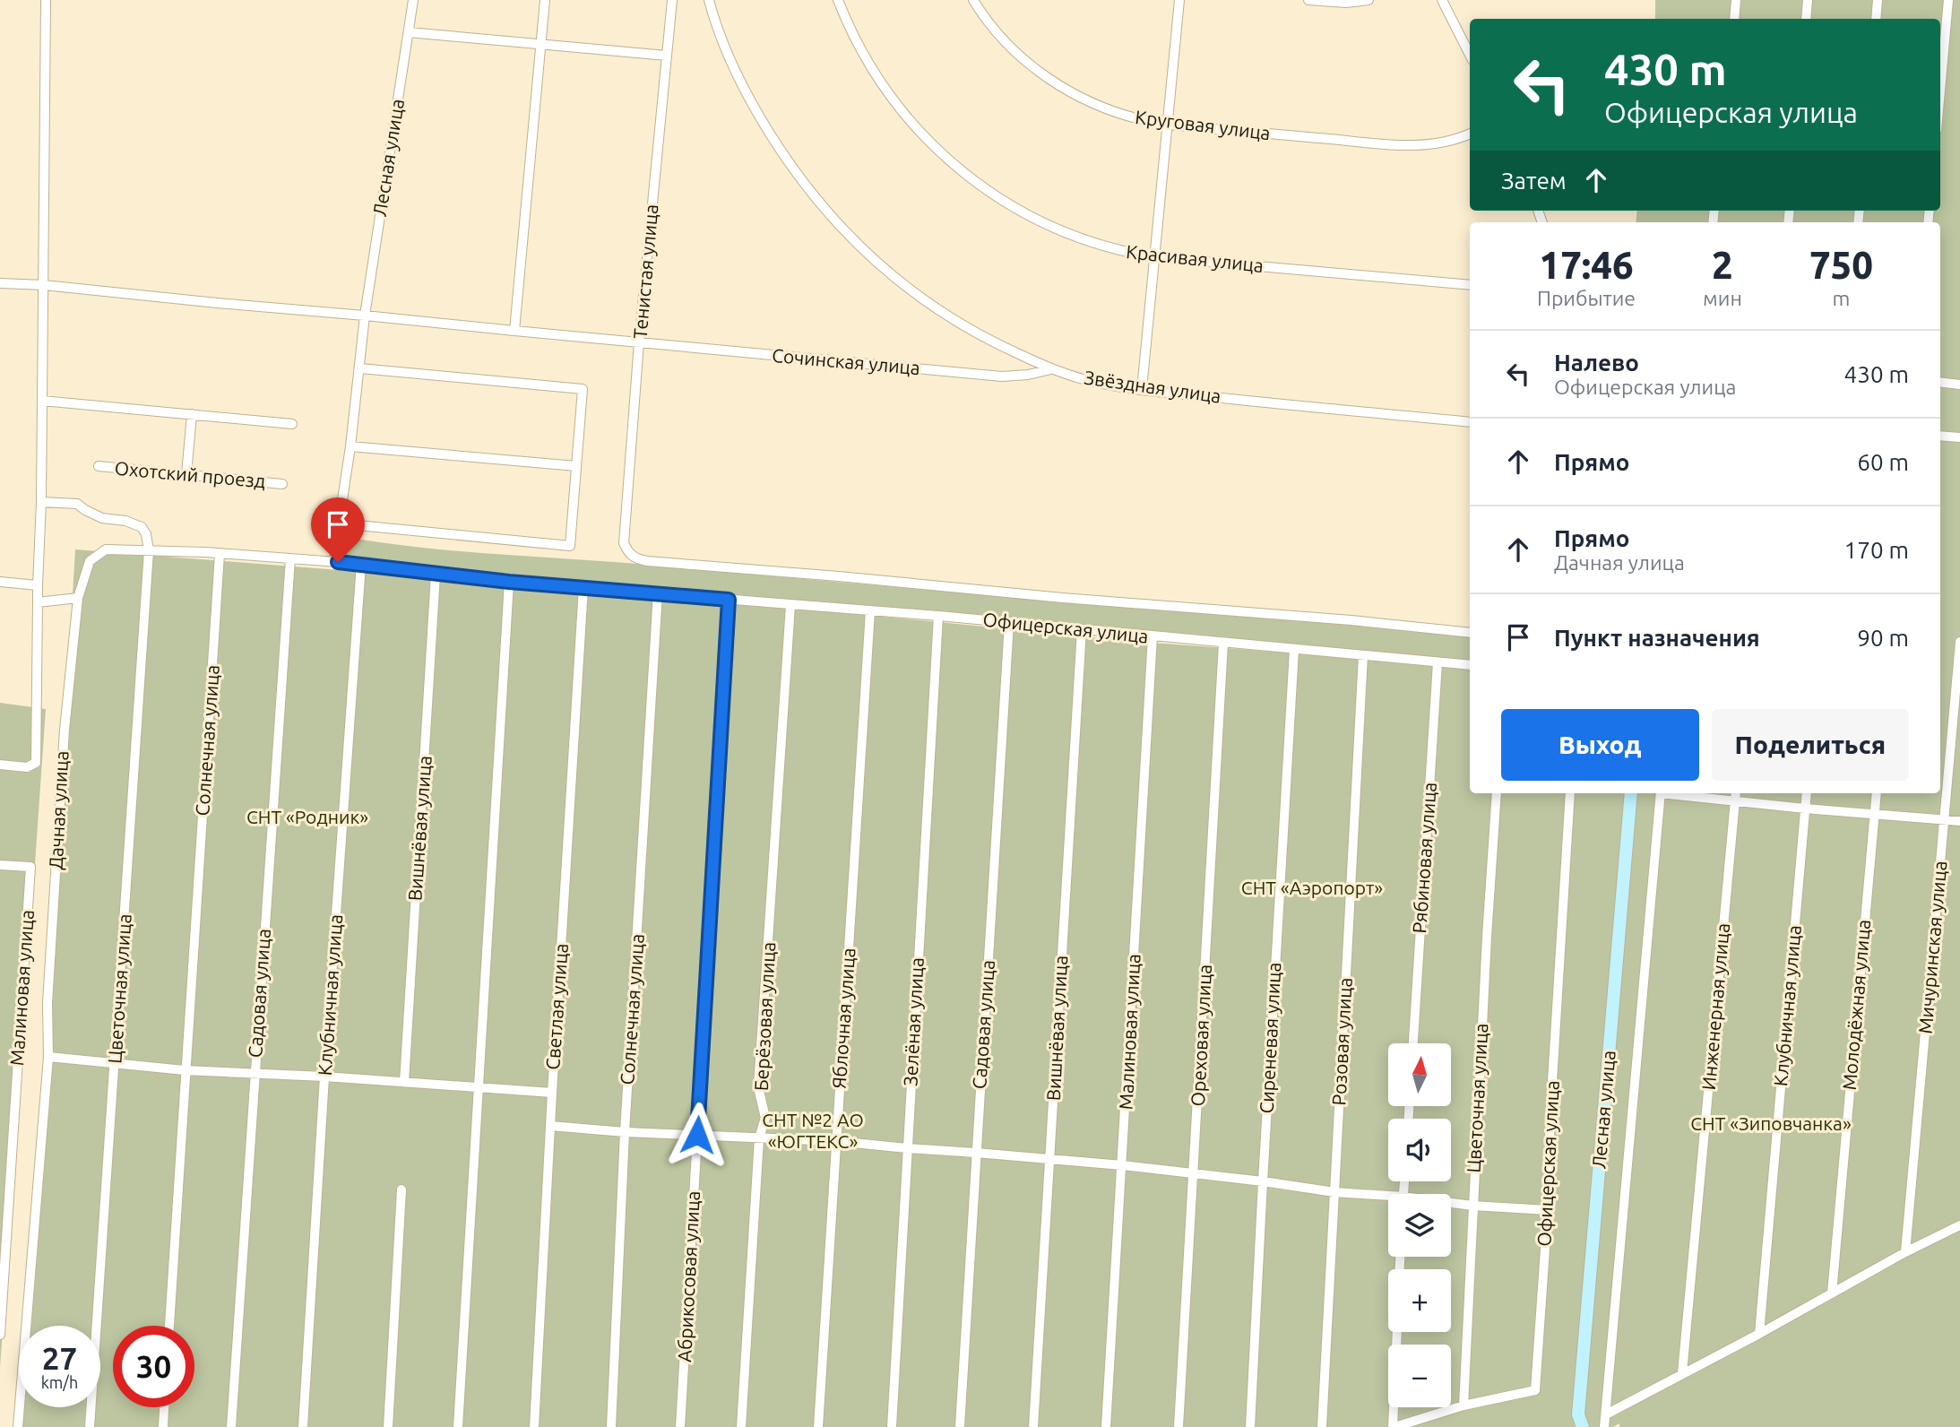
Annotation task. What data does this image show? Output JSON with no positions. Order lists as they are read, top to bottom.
{
  "streets": {
    "street": [
      "Круговая улица",
      "Лесная улица",
      "Красивая улица",
      "Тенистая улица",
      "Сочинская улица",
      "Звёздная улица",
      "Охотский проезд",
      "Офицерская улица",
      "Солнечная улица",
      "Дачная улица",
      "Вишнёвая улица",
      "Рябиновая улица",
      "Мичуринская улица",
      "Малиновая улица",
      "Цветочная улица",
      "Садовая улица",
      "Клубничная улица",
      "Молодёжная улица",
      "Светлая улица",
      "Инженерная улица",
      "Берёзовая улица",
      "Яблочная улица",
      "Зелёная улица",
      "Ореховая улица",
      "Сиреневая улица",
      "Розовая улица",
      "Абрикосовая улица"
    ]
  },
  "crossings": [
    ["Лесная улица", "Сочинская улица"],
    ["Тенистая улица", "Сочинская улица"],
    ["Сочинская улица", "Звёздная улица"],
    ["Офицерская улица", "Солнечная улица"],
    ["Офицерская улица", "Дачная улица"],
    ["Офицерская улица", "Вишнёвая улица"],
    ["Офицерская улица", "Рябиновая улица"],
    ["Офицерская улица", "Малиновая улица"],
    ["Офицерская улица", "Цветочная улица"],
    ["Офицерская улица", "Садовая улица"],
    ["Офицерская улица", "Светлая улица"],
    ["Офицерская улица", "Берёзовая улица"],
    ["Офицерская улица", "Яблочная улица"],
    ["Офицерская улица", "Зелёная улица"],
    ["Офицерская улица", "Ореховая улица"],
    ["Офицерская улица", "Сиреневая улица"],
    ["Офицерская улица", "Розовая улица"],
    ["Офицерская улица", "Абрикосовая улица"],
    ["Солнечная улица", "Дачная улица"],
    ["Дачная улица", "Вишнёвая улица"],
    ["Дачная улица", "Цветочная улица"],
    ["Дачная улица", "Садовая улица"],
    ["Дачная улица", "Клубничная улица"],
    ["Дачная улица", "Светлая улица"]
  ],
  "parks": [
    "СНТ «Родник»",
    "СНТ «Аэропорт»",
    "СНТ №2 АО «ЮГТЕКС»",
    "СНТ «Зиповчанка»"
  ],
  "north": "top",
  "page": {
    "turn": ["430 m", "Офицерская улица"],
    "then": "Затем",
    "eta": [
      "17:46",
      "Прибытие",
      "2",
      "мин",
      "750",
      "m"
    ],
    "list": [
      {
        "name": "Налево",
        "note": "Офицерская улица",
        "value": "430 m"
      },
      {
        "name": "Прямо",
        "value": "60 m"
      },
      {
        "name": "Прямо",
        "note": "Дачная улица",
        "value": "170 m"
      },
      {
        "name": "Пункт назначения",
        "value": "90 m"
      }
    ],
    "buttons": ["Выход", "Поделиться"],
    "map_buttons": ["+", "−"],
    "speed": "27 km/h",
    "limit": "30"
  }
}
